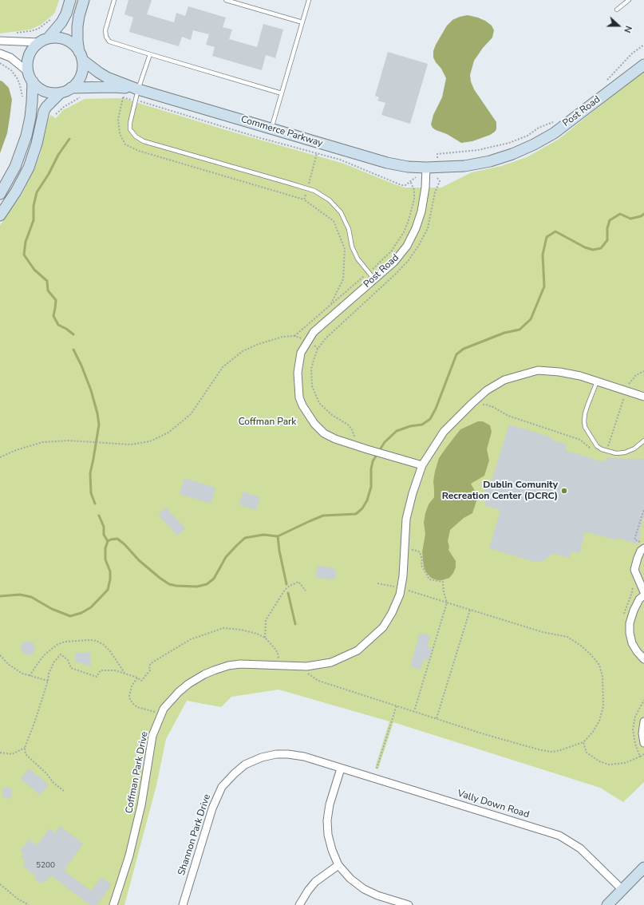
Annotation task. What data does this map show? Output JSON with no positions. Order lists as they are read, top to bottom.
{
  "streets": {
    "street": [
      "Post Road",
      "Commerce Parkway",
      "Coffman Park Drive",
      "Vally Down Road",
      "Shannon Park Drive"
    ]
  },
  "crossings": [
    ["Post Road", "Commerce Parkway"],
    ["Post Road", "Coffman Park Drive"],
    ["Vally Down Road", "Shannon Park Drive"]
  ],
  "parks": ["Coffman Park"],
  "places": ["Dublin Comunity Recreation Center (DCRC)"],
  "house_numbers": ["5200"],
  "north": "right"
}
